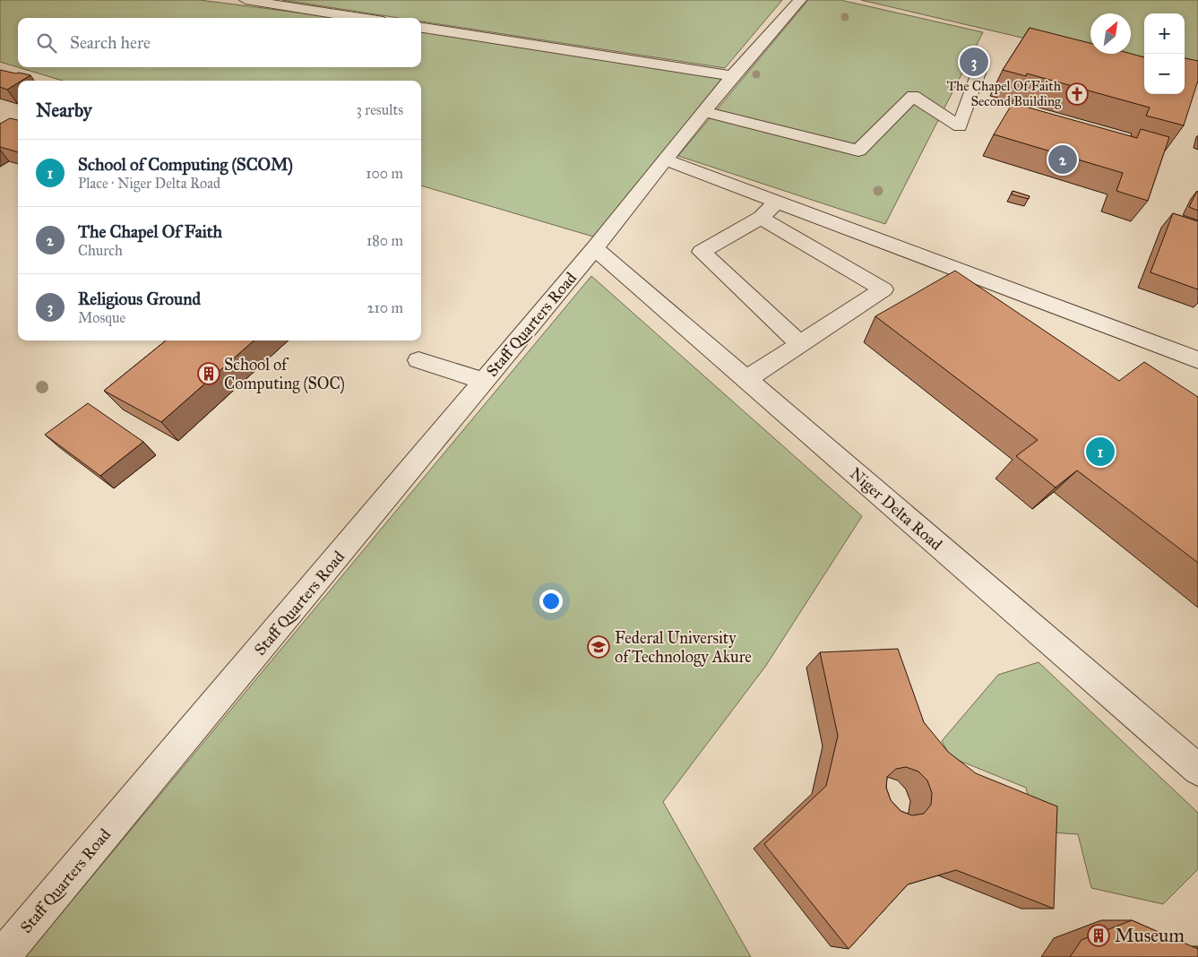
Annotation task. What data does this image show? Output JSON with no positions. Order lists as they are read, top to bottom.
{
  "streets": {
    "street": ["Staff Quarters Road", "Niger Delta Road"]
  },
  "crossings": [
    ["Staff Quarters Road", "Niger Delta Road"]
  ],
  "places": {
    "church": ["The Chapel Of Faith Second Building"],
    "building": ["School of Computing (SOC)", "Museum"],
    "school or university": ["Federal University of Technology Akure"]
  },
  "north": "top right",
  "page": {
    "map_buttons": ["+", "−"],
    "search": "Search here",
    "pins": ["3", "2", "1"],
    "heading": ["Nearby", "3 results"],
    "list": [
      {
        "mark": "1",
        "name": "School of Computing (SCOM)",
        "note": "Place · Niger Delta Road",
        "value": "100 m"
      },
      {
        "mark": "2",
        "name": "The Chapel Of Faith",
        "note": "Church",
        "value": "180 m"
      },
      {
        "mark": "3",
        "name": "Religious Ground",
        "note": "Mosque",
        "value": "210 m"
      }
    ]
  }
}
